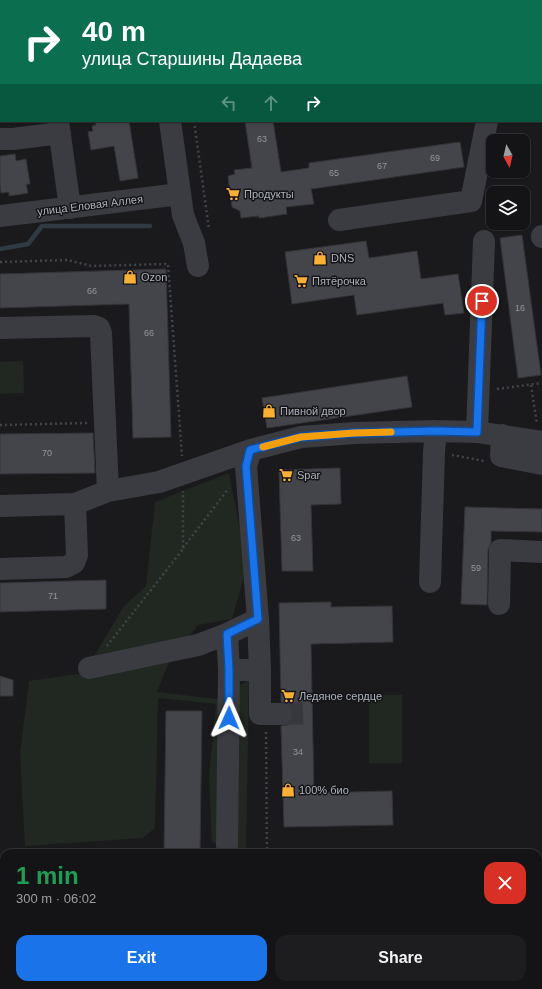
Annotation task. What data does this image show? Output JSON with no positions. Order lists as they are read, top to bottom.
{
  "streets": {
    "street": ["улица Еловая Аллея"]
  },
  "places": {
    "supermarket": [
      "Продукты",
      "Пятёрочка",
      "Spar",
      "Ледяное сердце"
    ],
    "shop": [
      "DNS",
      "Ozon",
      "Пивной двор",
      "100% био"
    ]
  },
  "house_numbers": [
    "63",
    "69",
    "67",
    "65",
    "66",
    "16",
    "66",
    "70",
    "63",
    "59",
    "71",
    "34"
  ],
  "north": "bottom",
  "page": {
    "turn": ["40 m", "улица Старшины Дадаева"],
    "heading": ["1 min", "300 m · 06:02"],
    "buttons": ["Exit", "Share"]
  }
}
